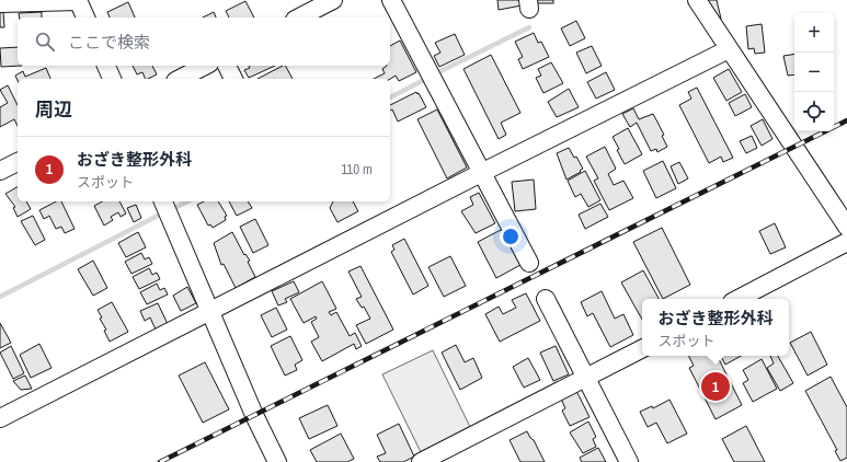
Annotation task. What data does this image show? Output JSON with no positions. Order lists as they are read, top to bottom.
{
  "page": {
    "map_buttons": ["+", "−"],
    "search": "ここで検索",
    "heading": "周辺",
    "list": [
      {
        "mark": "1",
        "name": "おざき整形外科",
        "note": "スポット",
        "value": "110 m"
      }
    ],
    "popup": ["おざき整形外科", "スポット"],
    "pins": "1"
  }
}
